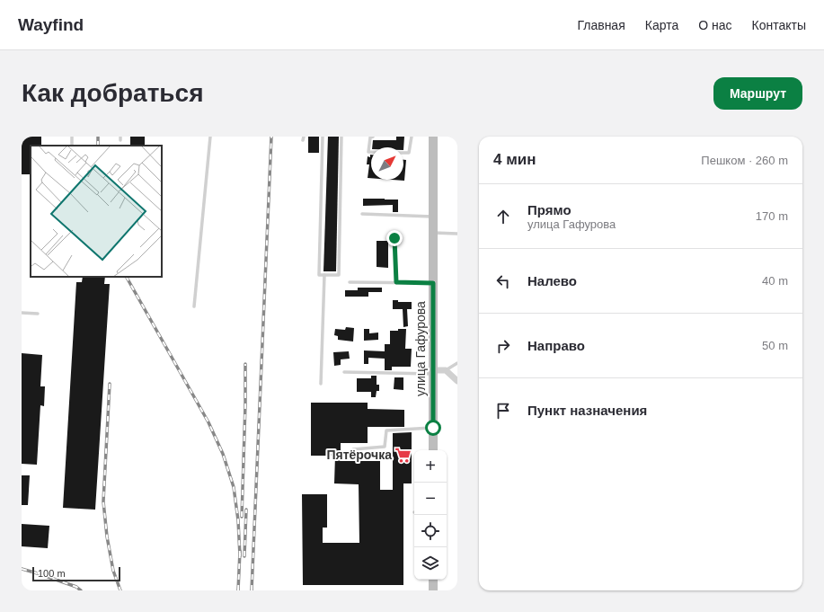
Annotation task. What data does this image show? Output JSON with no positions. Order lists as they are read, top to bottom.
{
  "streets": {
    "main road": ["улица Гафурова"]
  },
  "places": {
    "supermarket": ["Пятёрочка"]
  },
  "scale_bar": "100 m",
  "north": "top right",
  "page": {
    "header": "Wayfind",
    "nav": [
      "Главная",
      "Карта",
      "О нас",
      "Контакты"
    ],
    "buttons": "Маршрут",
    "title": "Как добраться",
    "heading": ["4 мин", "Пешком · 260 m"],
    "list": [
      ["Прямо", "улица Гафурова", "170 m"],
      ["Налево", "40 m"],
      ["Направо", "50 m"],
      "Пункт назначения"
    ],
    "map_buttons": ["+", "−"],
    "scale": "100 m"
  }
}
